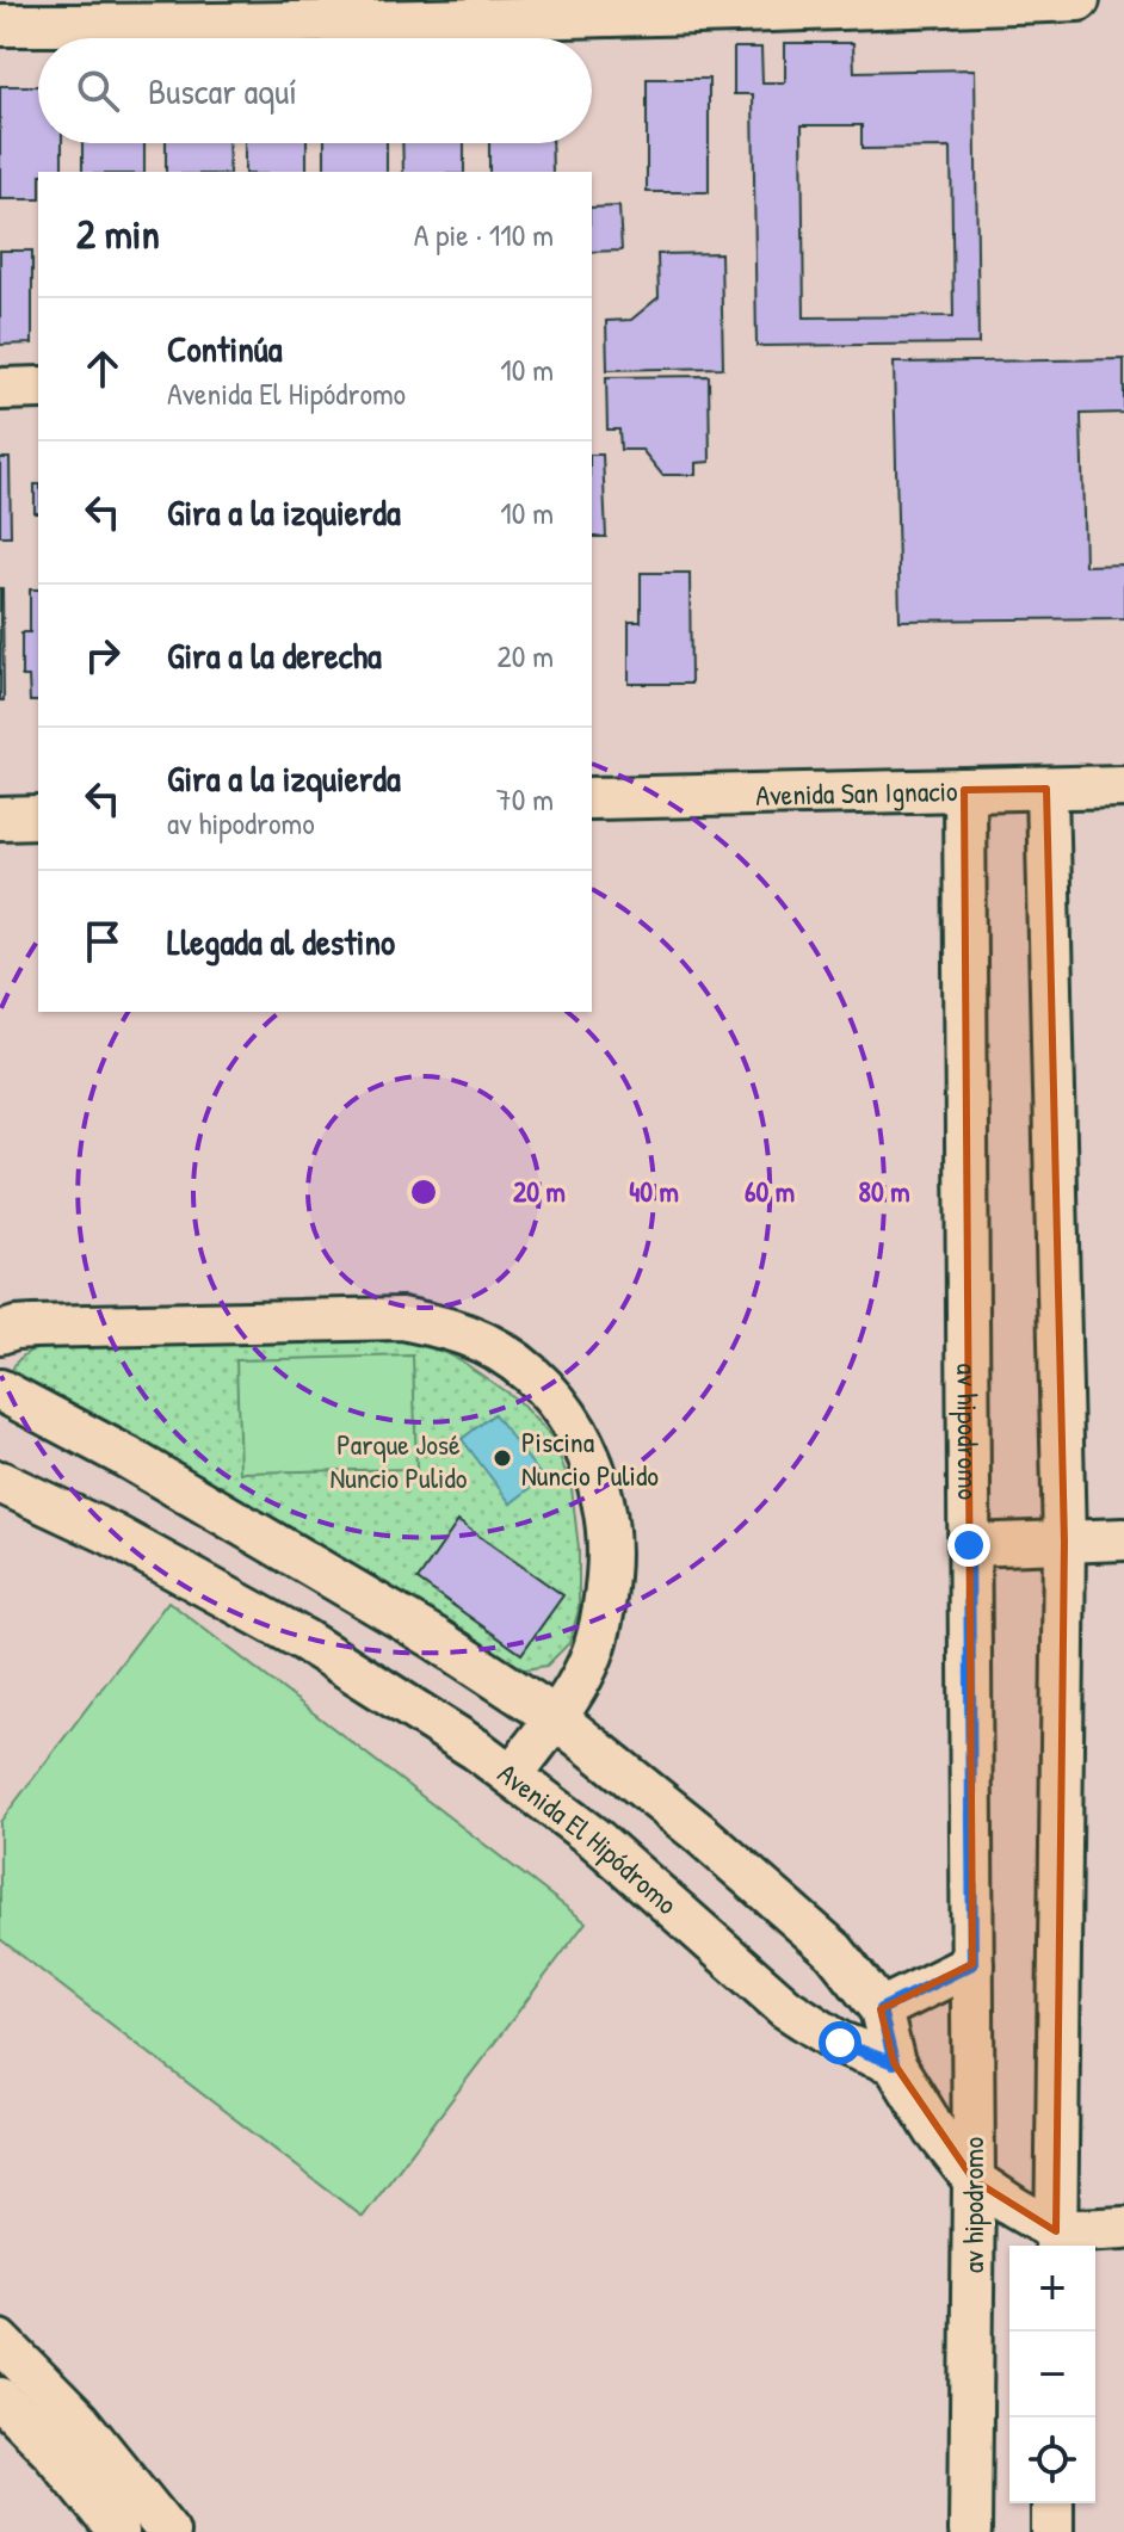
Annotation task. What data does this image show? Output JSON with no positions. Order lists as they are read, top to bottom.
{
  "streets": {
    "street": ["Avenida San Ignacio", "av hipodromo", "Avenida El Hipódromo"]
  },
  "crossings": [
    ["Avenida San Ignacio", "av hipodromo"]
  ],
  "parks": ["Parque José Nuncio Pulido"],
  "places": ["Piscina Nuncio Pulido"],
  "page": {
    "search": "Buscar aquí",
    "heading": ["2 min", "A pie · 110 m"],
    "list": [
      ["Continúa", "Avenida El Hipódromo", "10 m"],
      ["Gira a la izquierda", "10 m"],
      ["Gira a la derecha", "20 m"],
      ["Gira a la izquierda", "av hipodromo", "70 m"],
      "Llegada al destino"
    ],
    "map_buttons": ["+", "−"]
  },
  "rings": [
    "20 m",
    "40 m",
    "60 m",
    "80 m"
  ]
}
